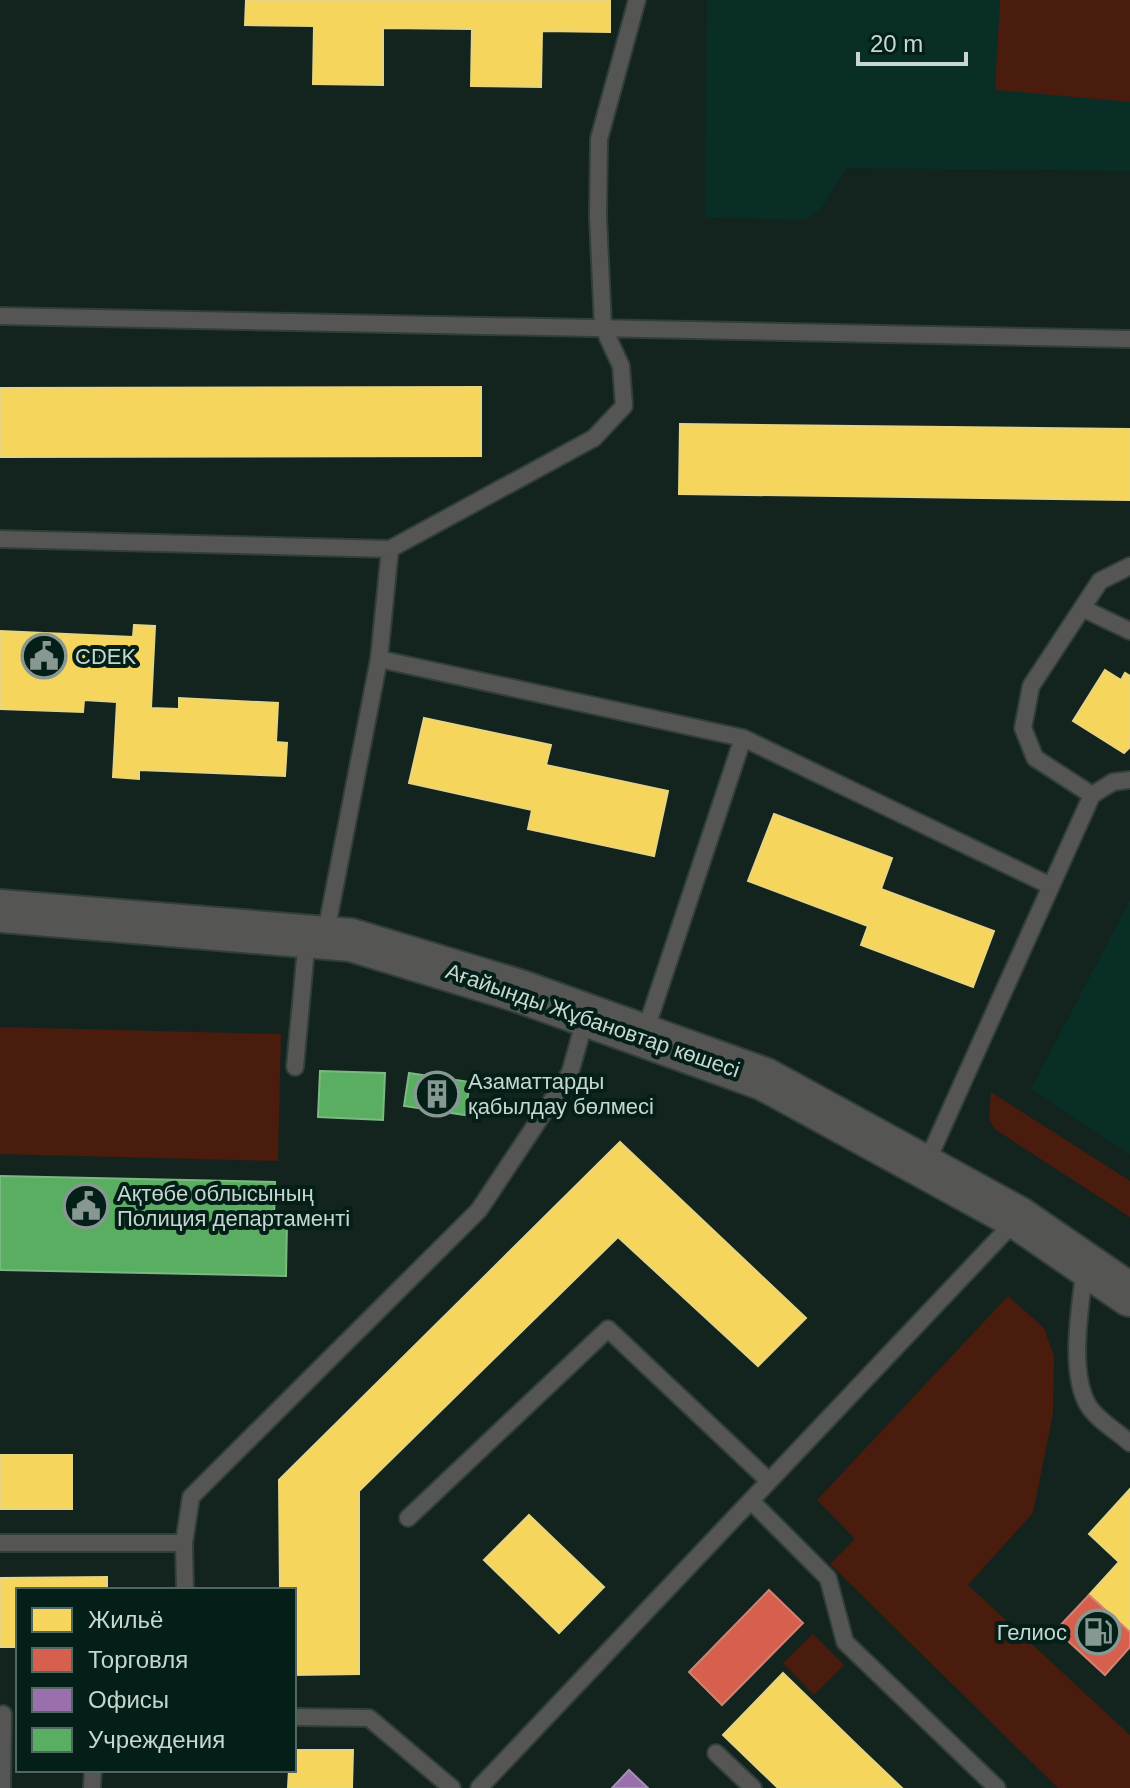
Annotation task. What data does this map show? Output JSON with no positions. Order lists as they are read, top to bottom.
{
  "streets": {
    "street": ["Ағайынды Жұбановтар көшесі"]
  },
  "places": {
    "public building": ["CDEK", "Ақтөбе облысының Полиция департаменті"],
    "building": ["Азаматтарды қабылдау бөлмесі"],
    "fuel station": ["Гелиос"]
  },
  "legend": [
    "Жильё",
    "Торговля",
    "Офисы",
    "Учреждения"
  ],
  "scale_bar": "20 m"
}
